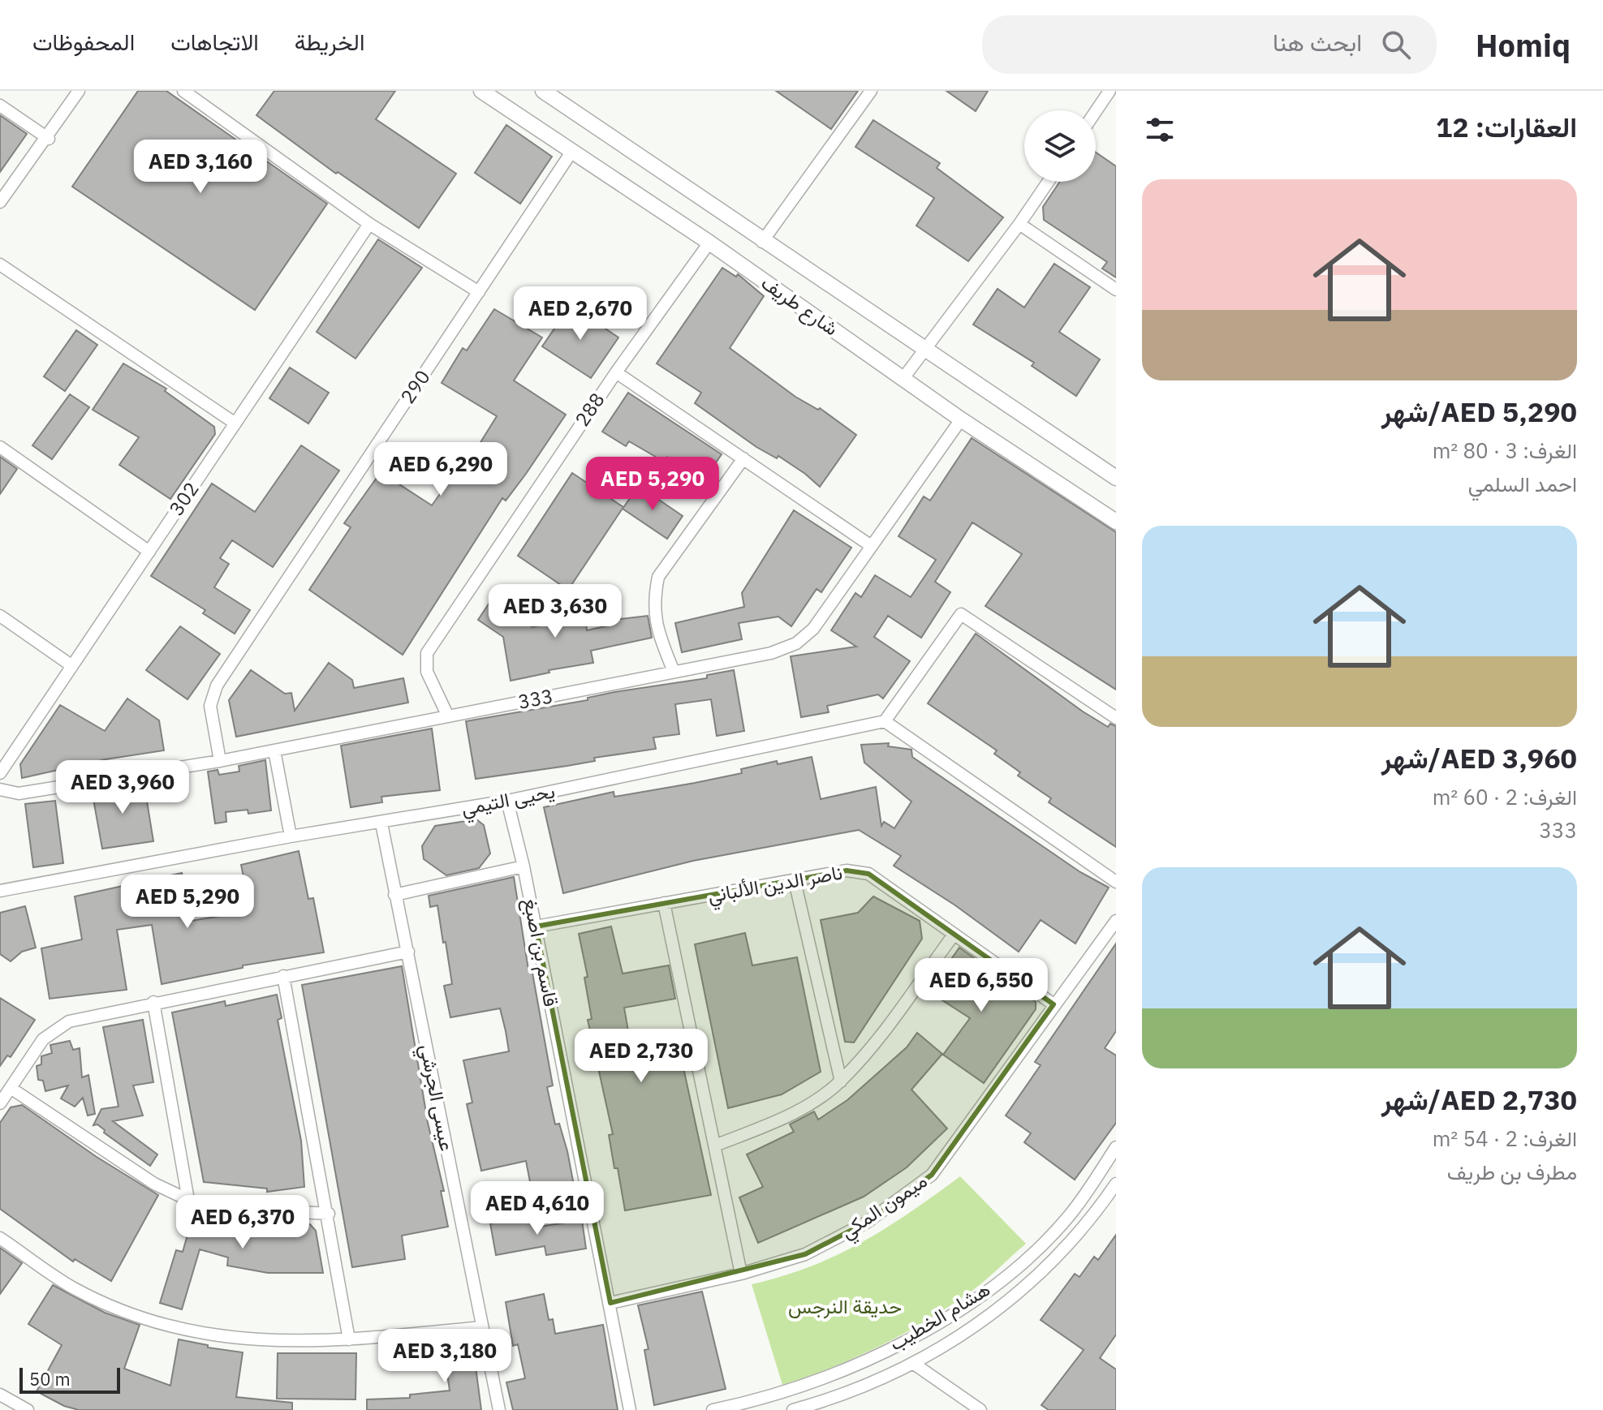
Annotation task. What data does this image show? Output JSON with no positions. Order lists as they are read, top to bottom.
{
  "streets": {
    "street": [
      "شارع طريف",
      "290",
      "288",
      "302",
      "333",
      "يحيى التيمي",
      "ناصر الدين الألباني",
      "قاسم بن اصبغ",
      "عيسى الجرشي",
      "ميمون المكي",
      "هشام الخطيب"
    ]
  },
  "crossings": [
    ["شارع طريف", "290"],
    ["شارع طريف", "288"],
    ["شارع طريف", "333"],
    ["290", "333"],
    ["288", "333"],
    ["يحيى التيمي", "قاسم بن اصبغ"],
    ["يحيى التيمي", "عيسى الجرشي"],
    ["ناصر الدين الألباني", "قاسم بن اصبغ"],
    ["ناصر الدين الألباني", "ميمون المكي"],
    ["قاسم بن اصبغ", "ميمون المكي"]
  ],
  "parks": ["حديقة النرجس"],
  "scale_bar": "50 m",
  "page": {
    "header": "Homiq",
    "search": "ابحث هنا",
    "nav": ["الخريطة", "الاتجاهات", "المحفوظات"],
    "heading": "العقارات: 12",
    "price": [
      "AED 3,160",
      "AED 2,670",
      "AED 6,290",
      "AED 5,290",
      "AED 3,630",
      "AED 3,960",
      "AED 5,290",
      "AED 6,550",
      "AED 2,730",
      "AED 4,610",
      "AED 6,370",
      "AED 3,180"
    ],
    "list": [
      {
        "name": "AED 5,290/شهر",
        "note": "الغرف: 3 · 80 m² · احمد السلمي"
      },
      {
        "name": "AED 3,960/شهر",
        "note": "الغرف: 2 · 60 m² · 333"
      },
      {
        "name": "AED 2,730/شهر",
        "note": "الغرف: 2 · 54 m² · مطرف بن طريف"
      }
    ],
    "scale": "50 m"
  }
}
